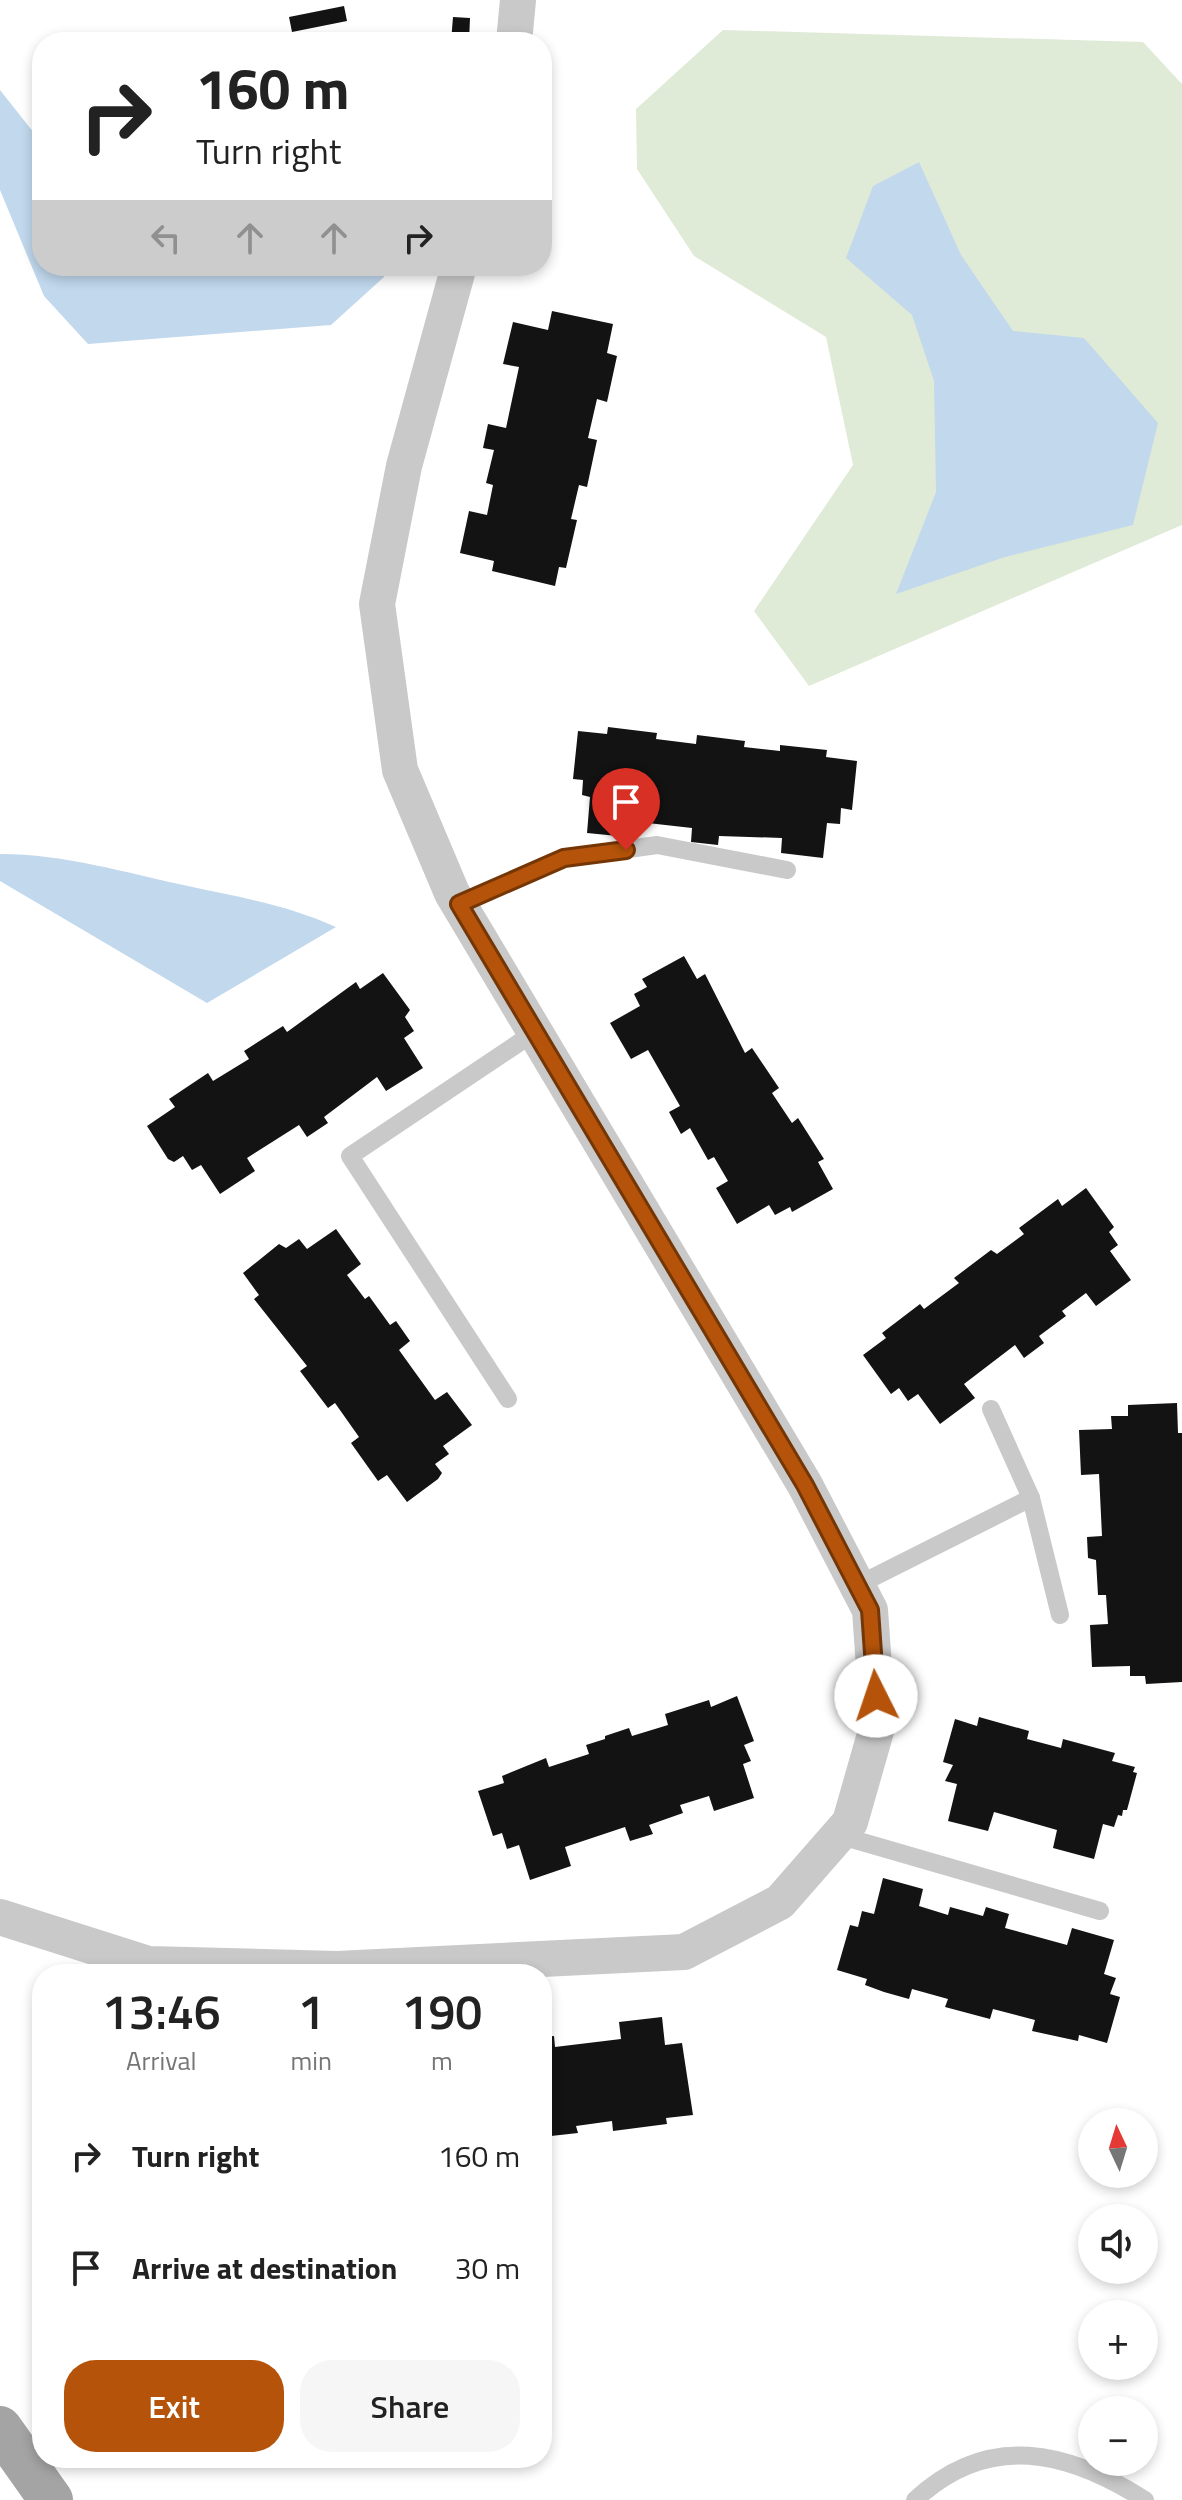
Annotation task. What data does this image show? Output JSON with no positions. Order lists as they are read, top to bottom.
{
  "north": "top",
  "page": {
    "turn": ["160 m", "Turn right"],
    "eta": [
      "13:46",
      "Arrival",
      "1",
      "min",
      "190",
      "m"
    ],
    "list": [
      {
        "name": "Turn right",
        "value": "160 m"
      },
      {
        "name": "Arrive at destination",
        "value": "30 m"
      }
    ],
    "map_buttons": ["+", "−"],
    "buttons": ["Exit", "Share"]
  }
}
